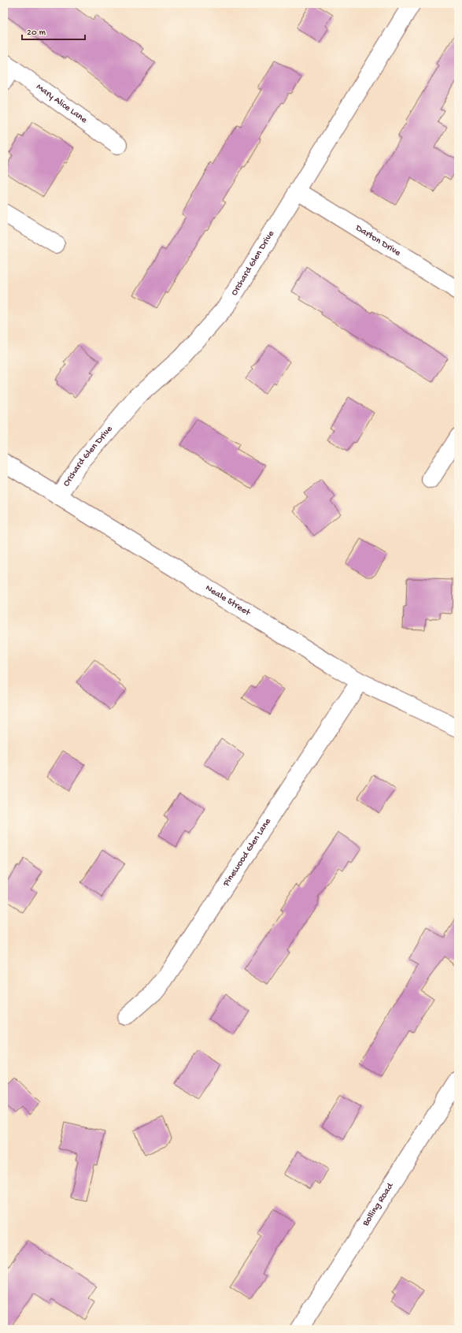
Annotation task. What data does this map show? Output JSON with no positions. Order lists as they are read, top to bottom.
{
  "streets": {
    "street": [
      "Mary Alice Lane",
      "Darton Drive",
      "Orchard Glen Drive",
      "Neale Street",
      "Pinewood Glen Lane",
      "Bolling Road"
    ]
  },
  "crossings": [
    ["Darton Drive", "Orchard Glen Drive"],
    ["Orchard Glen Drive", "Neale Street"],
    ["Neale Street", "Pinewood Glen Lane"]
  ],
  "scale_bar": "20 m"
}
